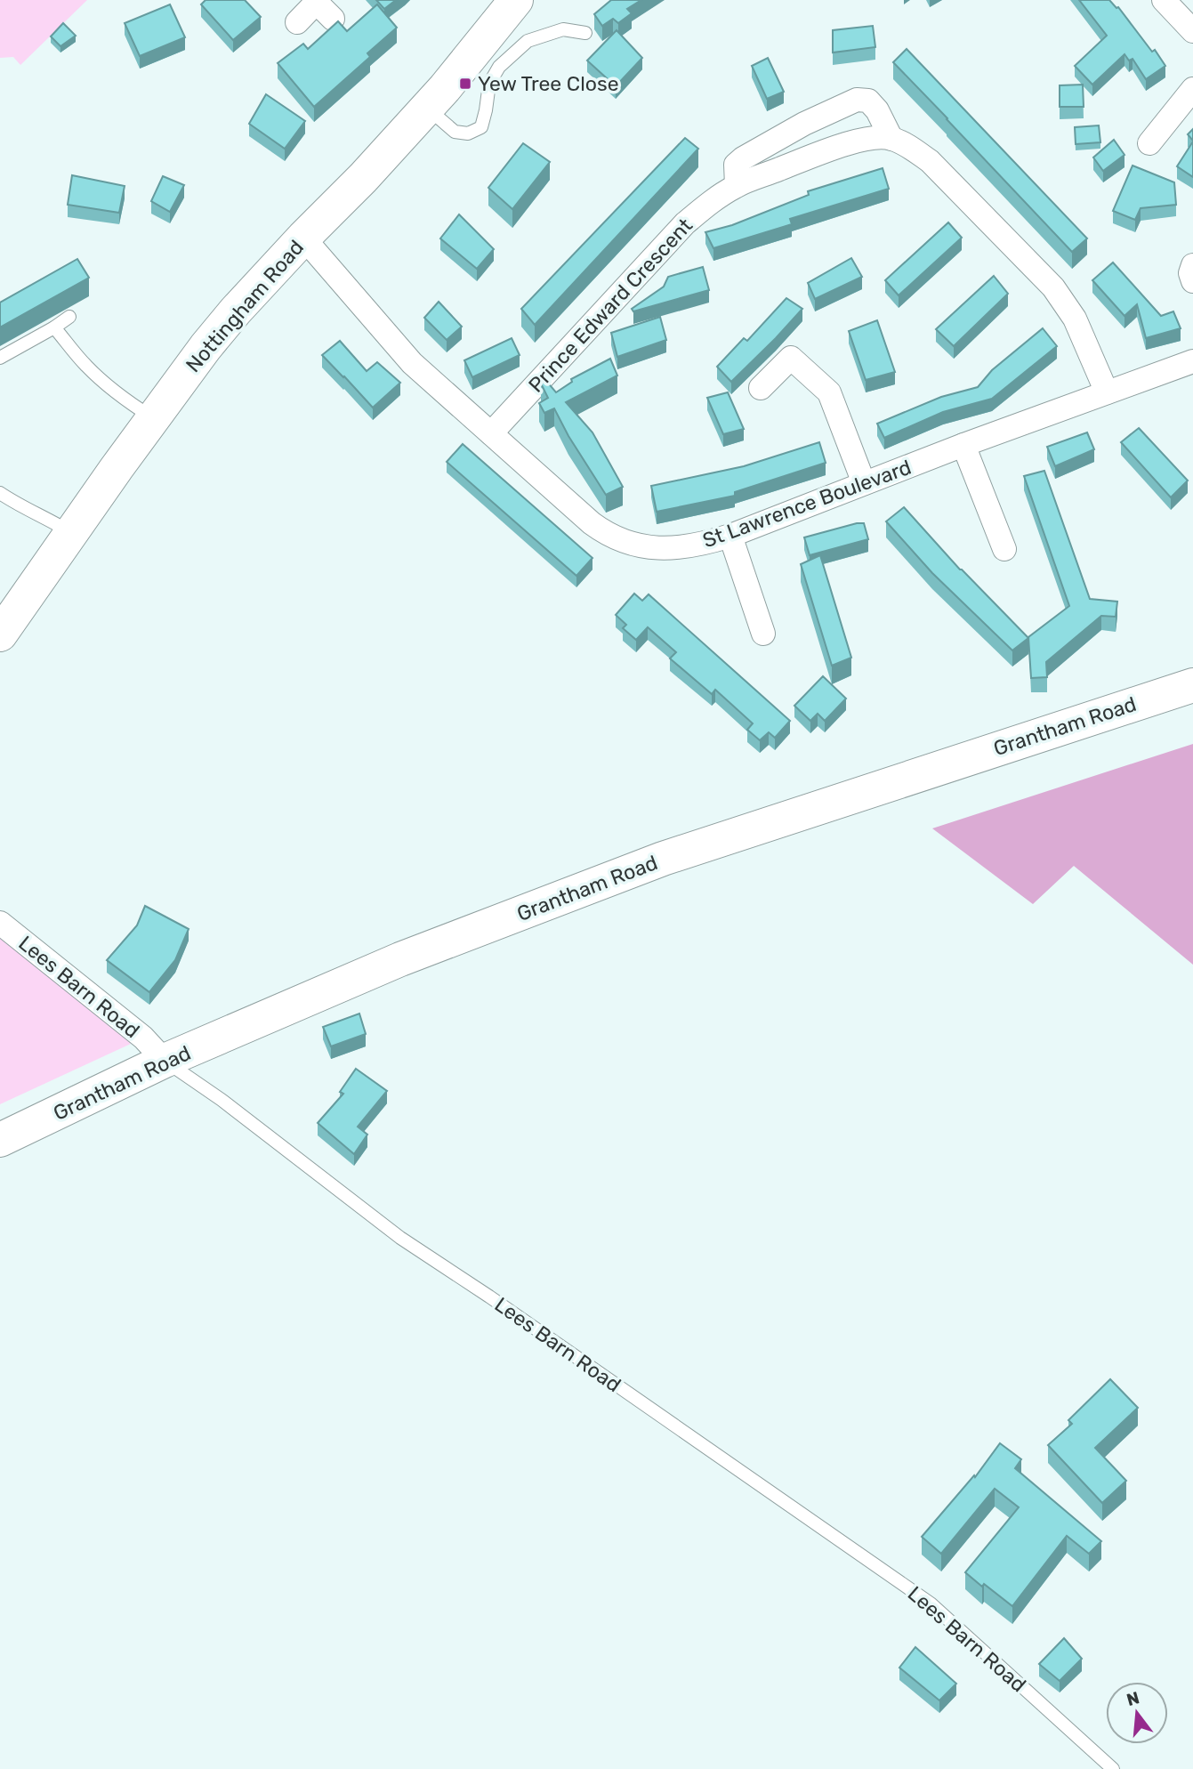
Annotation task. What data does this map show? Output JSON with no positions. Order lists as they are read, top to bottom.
{
  "streets": {
    "main road": ["Nottingham Road", "Grantham Road"],
    "street": ["Prince Edward Crescent", "St Lawrence Boulevard", "Lees Barn Road"]
  },
  "crossings": [
    ["Prince Edward Crescent", "St Lawrence Boulevard"],
    ["Nottingham Road", "St Lawrence Boulevard"],
    ["Grantham Road", "Lees Barn Road"]
  ],
  "places": {
    "transit": ["Yew Tree Close"]
  },
  "north": "top"
}
